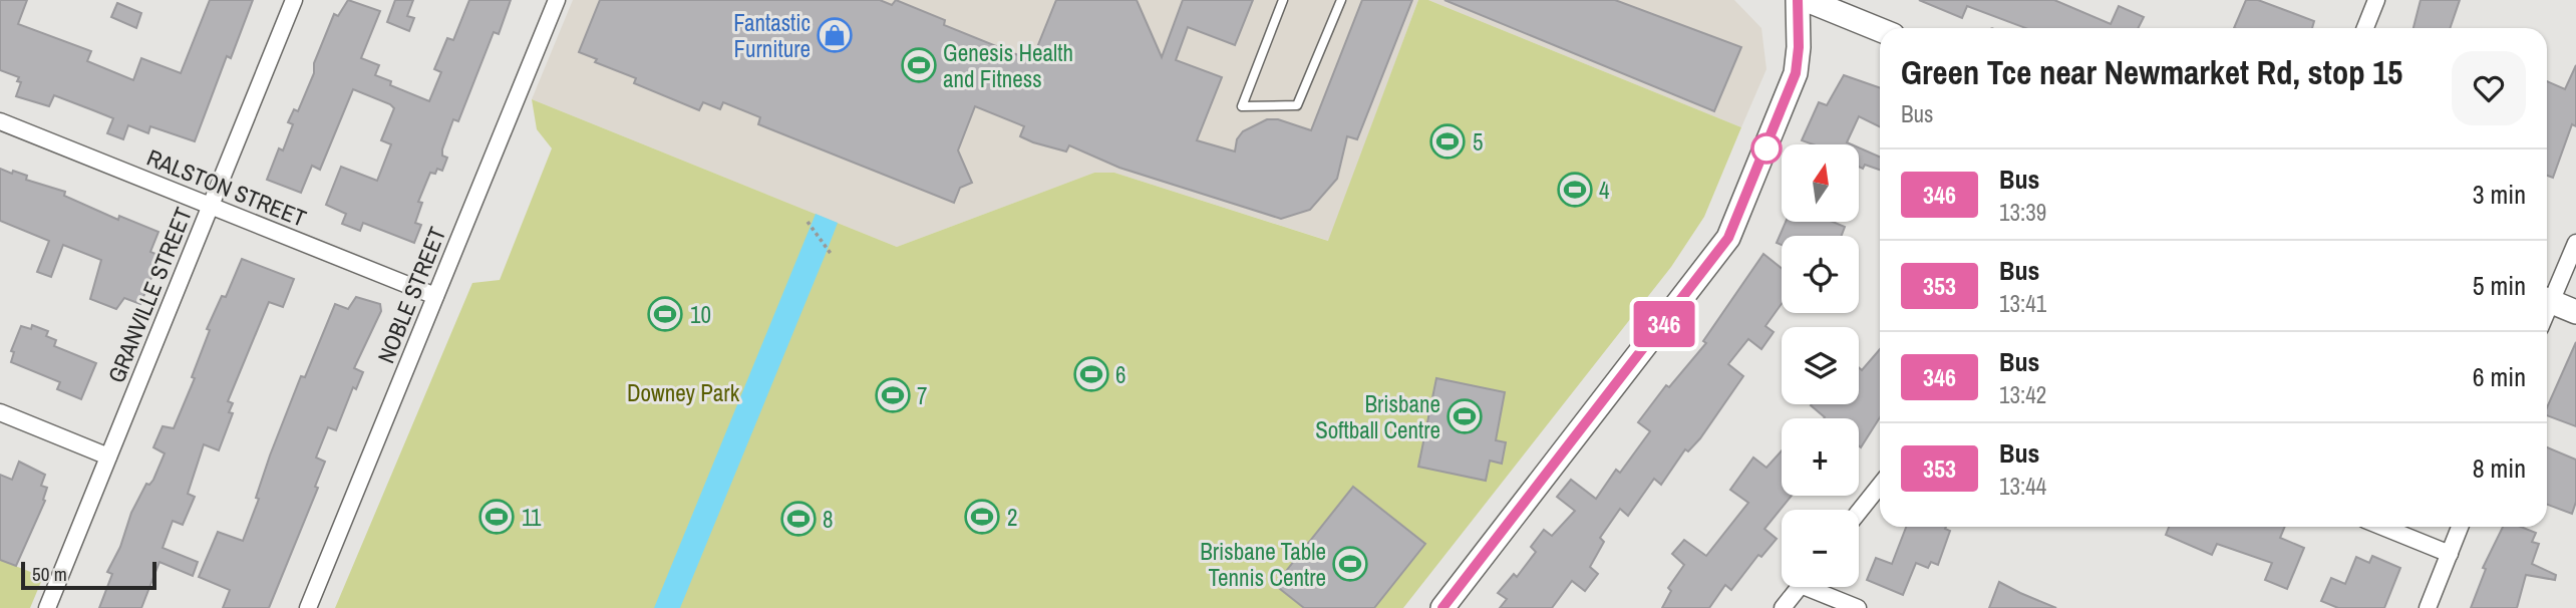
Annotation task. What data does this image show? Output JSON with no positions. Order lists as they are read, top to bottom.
{
  "streets": {
    "street": ["RALSTON STREET", "GRANVILLE STREET", "NOBLE STREET"]
  },
  "crossings": [
    ["RALSTON STREET", "GRANVILLE STREET"],
    ["RALSTON STREET", "NOBLE STREET"]
  ],
  "parks": ["Downey Park"],
  "places": {
    "shop": ["Fantastic Furniture"],
    "sports": [
      "Genesis Health and Fitness",
      "5",
      "4",
      "10",
      "6",
      "7",
      "Brisbane Softball Centre",
      "11",
      "2",
      "8",
      "Brisbane Table Tennis Centre"
    ]
  },
  "lines": ["bus line 346"],
  "scale_bar": "50 m",
  "north": "top",
  "page": {
    "on_map": "346",
    "heading": ["Green Tce near Newmarket Rd, stop 15", "Bus"],
    "map_buttons": ["+", "−"],
    "list": [
      {
        "mark": "346",
        "name": "Bus",
        "note": "13:39",
        "value": "3 min"
      },
      {
        "mark": "353",
        "name": "Bus",
        "note": "13:41",
        "value": "5 min"
      },
      {
        "mark": "346",
        "name": "Bus",
        "note": "13:42",
        "value": "6 min"
      },
      {
        "mark": "353",
        "name": "Bus",
        "note": "13:44",
        "value": "8 min"
      }
    ],
    "scale": "50 m"
  }
}
